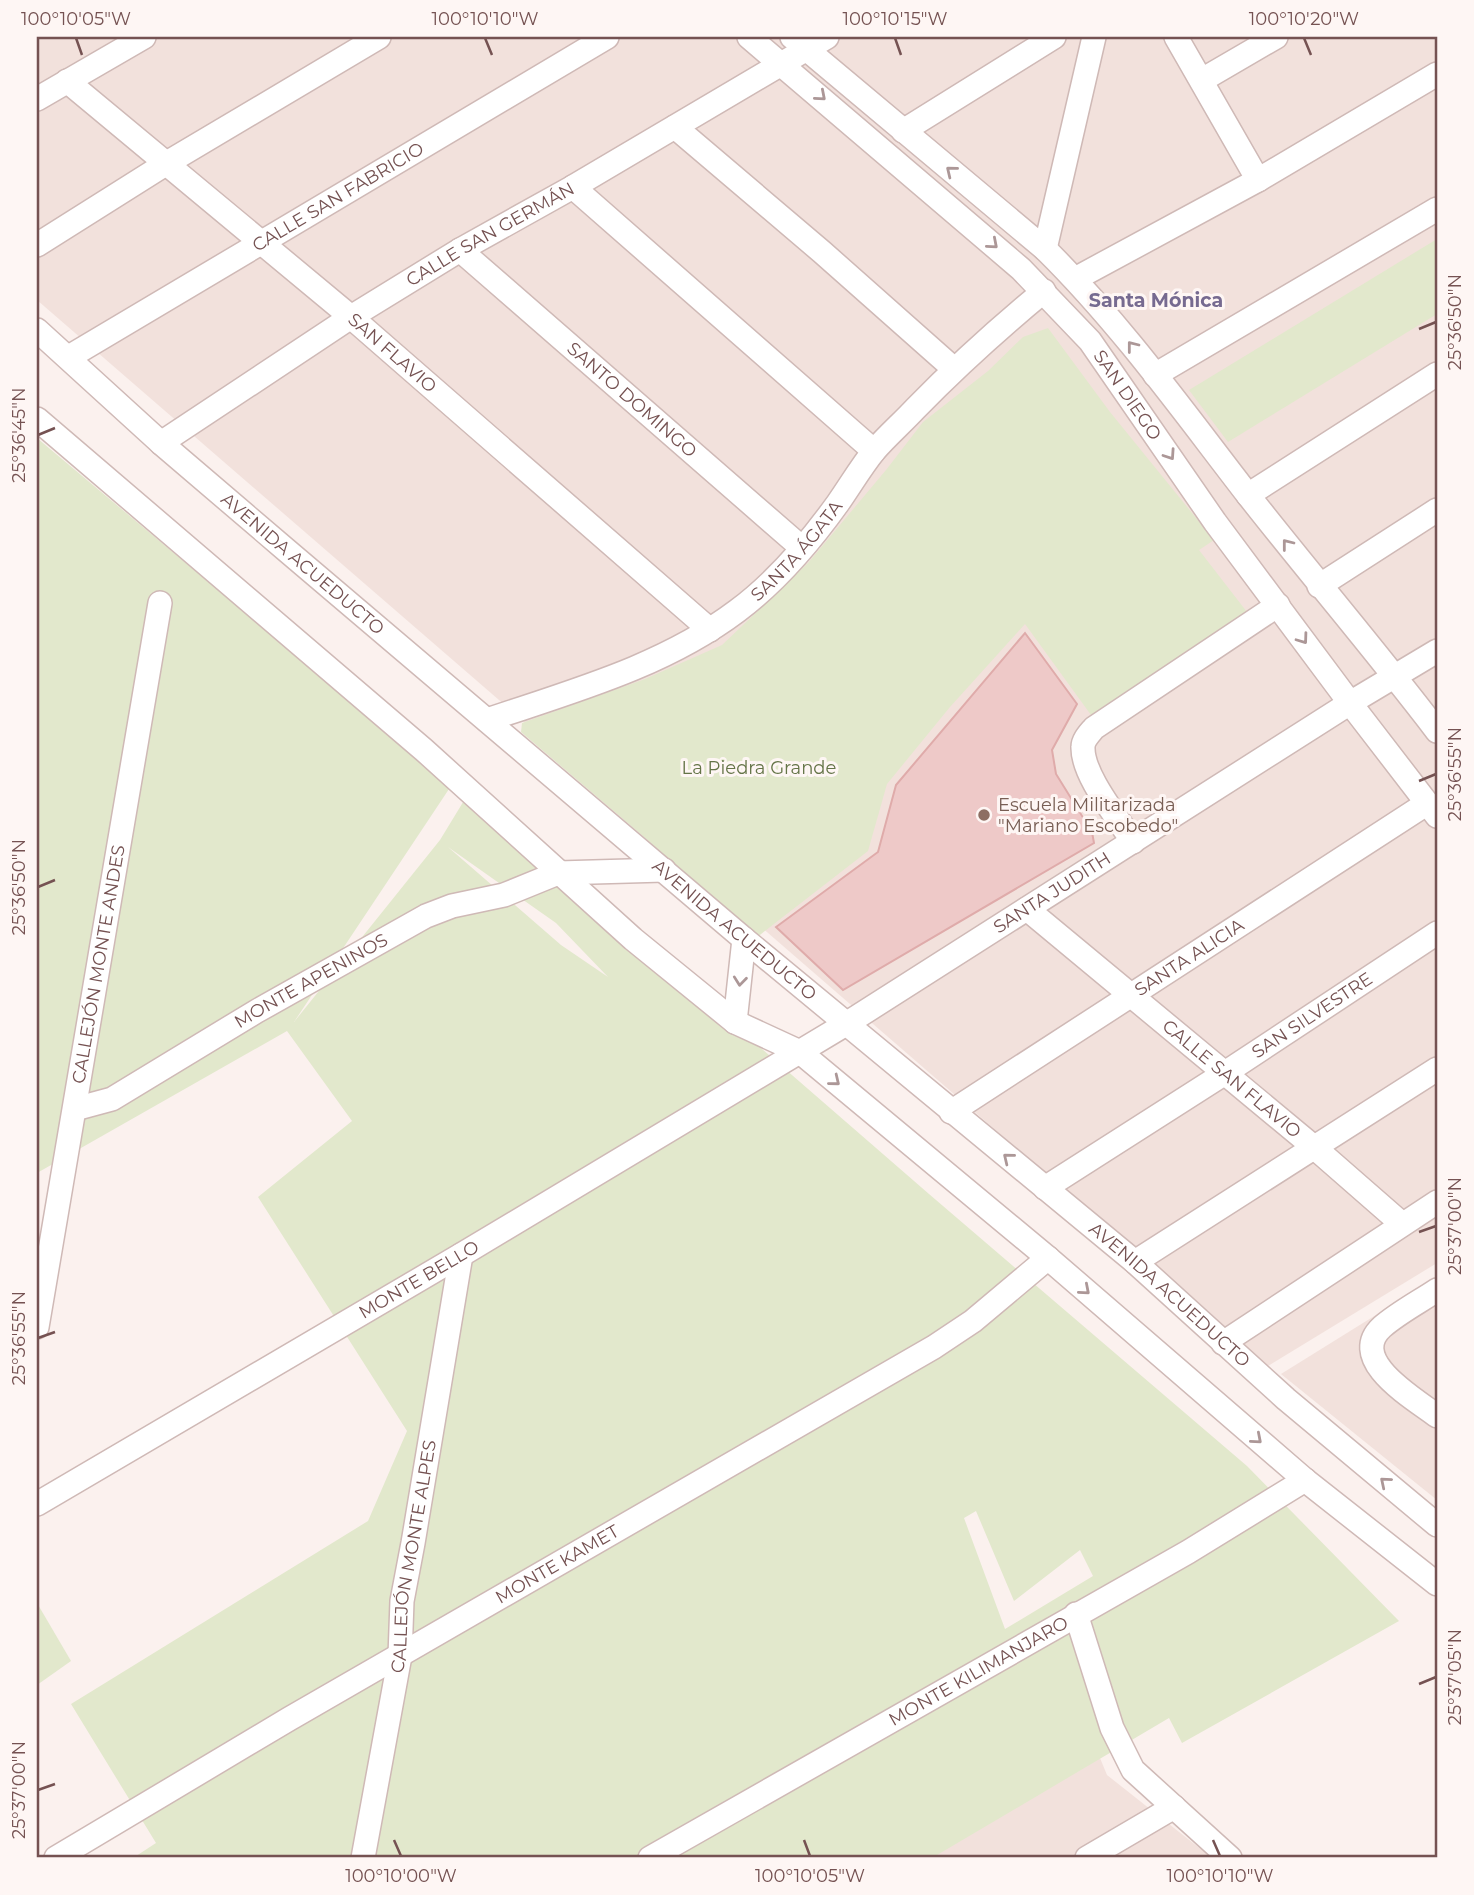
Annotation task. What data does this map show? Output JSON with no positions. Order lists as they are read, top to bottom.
{
  "streets": {
    "street": [
      "CALLE SAN FABRICIO",
      "CALLE SAN GERMÁN",
      "SAN FLAVIO",
      "SAN DIEGO",
      "SANTO DOMINGO",
      "SANTA ÁGATA",
      "AVENIDA ACUEDUCTO",
      "SANTA JUDITH",
      "SANTA ALICIA",
      "CALLEJÓN MONTE ANDES",
      "MONTE APENINOS",
      "SAN SILVESTRE",
      "CALLE SAN FLAVIO",
      "MONTE BELLO",
      "CALLEJÓN MONTE ALPES",
      "MONTE KAMET",
      "MONTE KILIMANJARO"
    ]
  },
  "crossings": [
    ["CALLE SAN FABRICIO", "SAN FLAVIO"],
    ["CALLE SAN FABRICIO", "AVENIDA ACUEDUCTO"],
    ["CALLE SAN GERMÁN", "SAN FLAVIO"],
    ["CALLE SAN GERMÁN", "SAN DIEGO"],
    ["CALLE SAN GERMÁN", "SANTO DOMINGO"],
    ["CALLE SAN GERMÁN", "AVENIDA ACUEDUCTO"],
    ["SAN FLAVIO", "SANTA ÁGATA"],
    ["SAN DIEGO", "SANTA ÁGATA"],
    ["SAN DIEGO", "SANTA JUDITH"],
    ["SAN DIEGO", "SANTA ALICIA"],
    ["SANTO DOMINGO", "SANTA ÁGATA"],
    ["SANTA ÁGATA", "AVENIDA ACUEDUCTO"],
    ["AVENIDA ACUEDUCTO", "SANTA JUDITH"],
    ["AVENIDA ACUEDUCTO", "SANTA ALICIA"],
    ["AVENIDA ACUEDUCTO", "SAN SILVESTRE"],
    ["SANTA JUDITH", "CALLE SAN FLAVIO"],
    ["SANTA JUDITH", "MONTE BELLO"],
    ["SANTA ALICIA", "CALLE SAN FLAVIO"],
    ["CALLEJÓN MONTE ANDES", "MONTE APENINOS"],
    ["SAN SILVESTRE", "CALLE SAN FLAVIO"],
    ["MONTE BELLO", "CALLEJÓN MONTE ALPES"],
    ["CALLEJÓN MONTE ALPES", "MONTE KAMET"]
  ],
  "districts": ["Santa Mónica"],
  "parks": ["La Piedra Grande"],
  "places": ["Escuela Militarizada \"Mariano Escobedo\""],
  "coordinates": [
    "100°10'05\"W",
    "100°10'10\"W",
    "100°10'15\"W",
    "100°10'20\"W",
    "25°36'50\"N",
    "25°36'45\"N",
    "25°36'55\"N",
    "25°37'00\"N",
    "25°37'05\"N",
    "100°10'00\"W"
  ]
}
